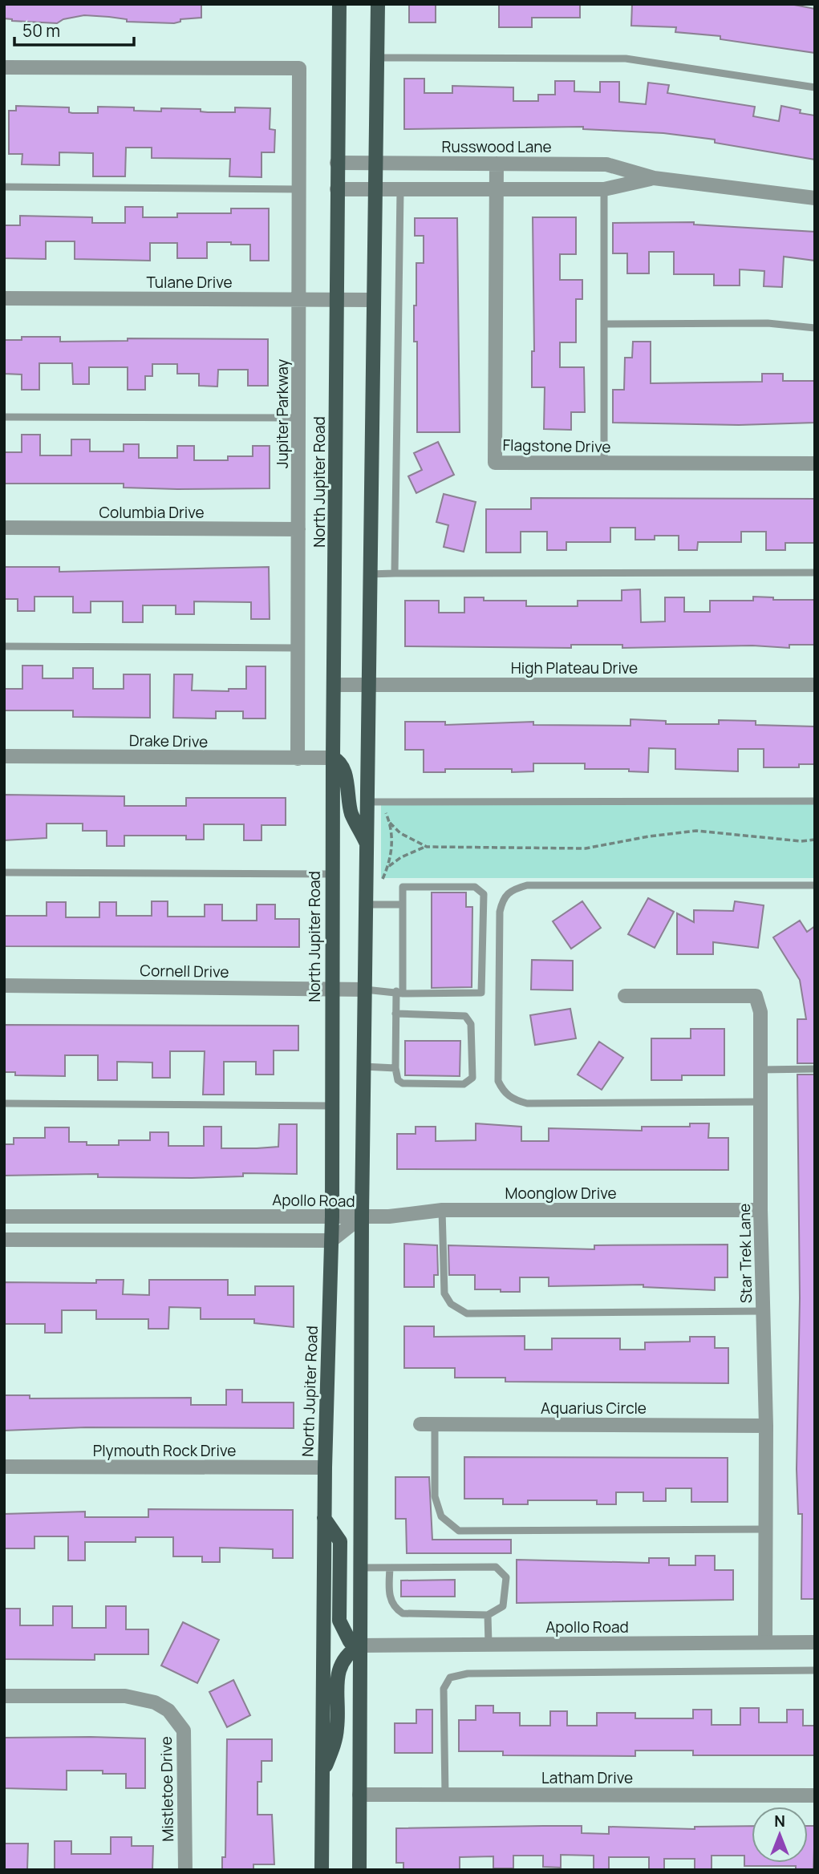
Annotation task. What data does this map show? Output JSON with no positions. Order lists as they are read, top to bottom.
{
  "streets": {
    "main road": ["North Jupiter Road"],
    "street": [
      "Russwood Lane",
      "Tulane Drive",
      "Jupiter Parkway",
      "Flagstone Drive",
      "Columbia Drive",
      "High Plateau Drive",
      "Drake Drive",
      "Cornell Drive",
      "Moonglow Drive",
      "Apollo Road",
      "Star Trek Lane",
      "Aquarius Circle",
      "Plymouth Rock Drive",
      "Latham Drive",
      "Mistletoe Drive"
    ]
  },
  "crossings": [
    ["Russwood Lane", "Flagstone Drive"],
    ["Russwood Lane", "North Jupiter Road"],
    ["Tulane Drive", "Jupiter Parkway"],
    ["Tulane Drive", "North Jupiter Road"],
    ["Jupiter Parkway", "Columbia Drive"],
    ["Jupiter Parkway", "Drake Drive"],
    ["North Jupiter Road", "High Plateau Drive"],
    ["North Jupiter Road", "Drake Drive"],
    ["North Jupiter Road", "Cornell Drive"],
    ["North Jupiter Road", "Apollo Road"],
    ["North Jupiter Road", "Plymouth Rock Drive"],
    ["Moonglow Drive", "Apollo Road"],
    ["Moonglow Drive", "Star Trek Lane"],
    ["Apollo Road", "Star Trek Lane"],
    ["Star Trek Lane", "Aquarius Circle"]
  ],
  "scale_bar": "50 m",
  "north": "top"
}
